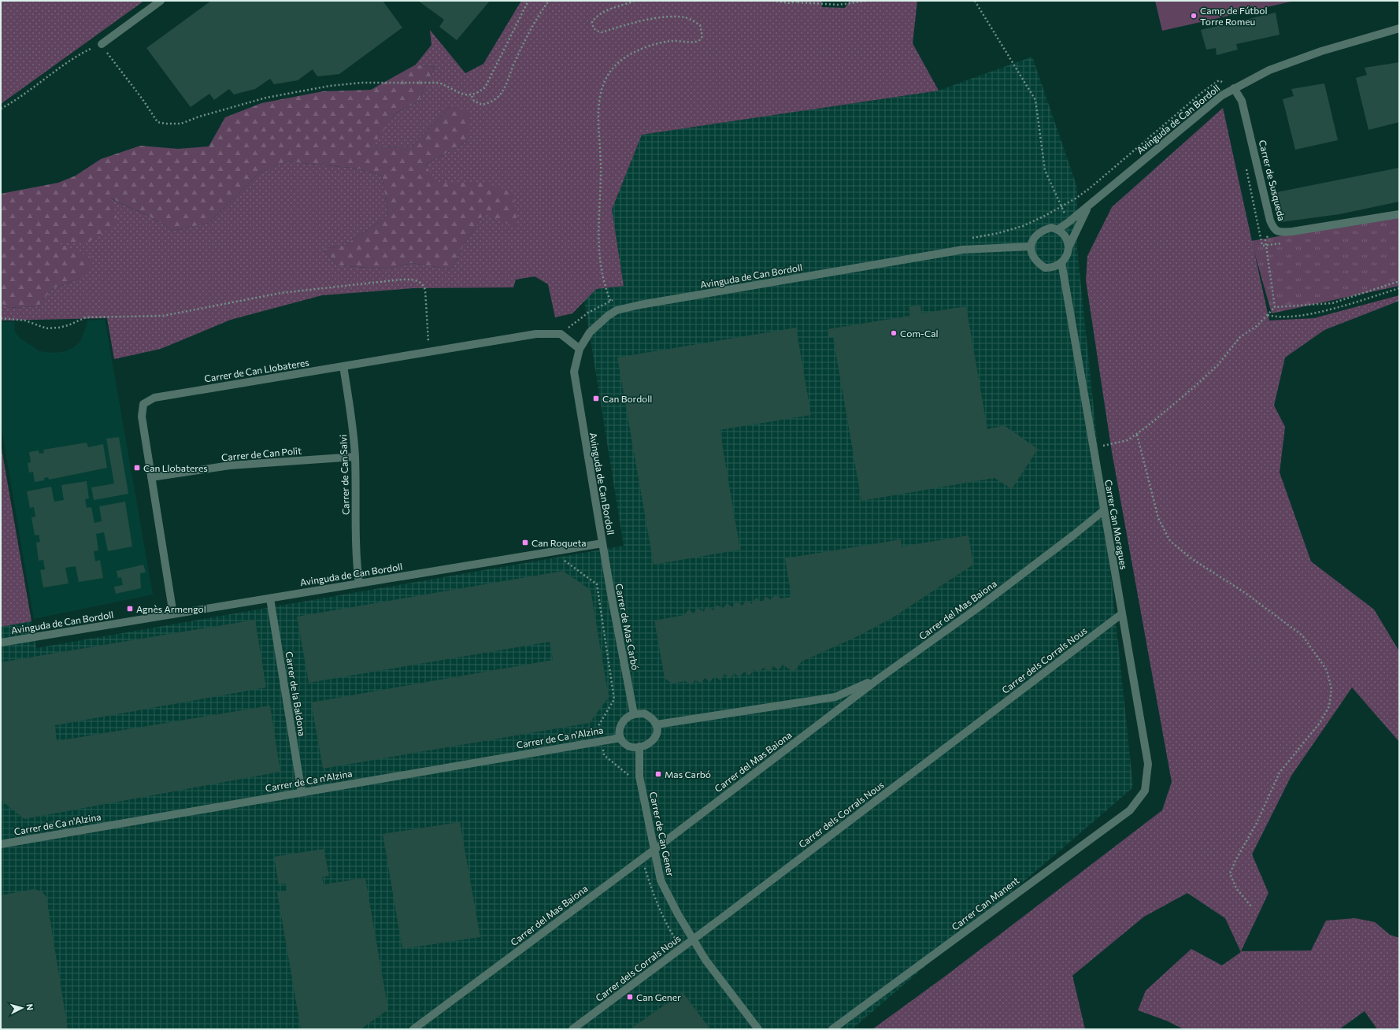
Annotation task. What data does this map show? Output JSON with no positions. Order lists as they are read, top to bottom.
{
  "streets": {
    "street": [
      "Avinguda de Can Bordoll",
      "Carrer de Susqueda",
      "Carrer de Can Llobateres",
      "Carrer de Can Polit",
      "Carrer de Can Salvi",
      "Carrer Can Moragues",
      "Carrer del Mas Baiona",
      "Carrer de Mas Carbó",
      "Carrer dels Corrals Nous",
      "Carrer de la Baldona",
      "Carrer de Ca n'Alzina",
      "Carrer de Can Gener",
      "Carrer Can Manent"
    ]
  },
  "crossings": [
    ["Avinguda de Can Bordoll", "Carrer de Susqueda"],
    ["Avinguda de Can Bordoll", "Carrer de Can Llobateres"],
    ["Avinguda de Can Bordoll", "Carrer de Can Salvi"],
    ["Avinguda de Can Bordoll", "Carrer Can Moragues"],
    ["Avinguda de Can Bordoll", "Carrer de Mas Carbó"],
    ["Avinguda de Can Bordoll", "Carrer de la Baldona"],
    ["Carrer de Can Llobateres", "Carrer de Can Polit"],
    ["Carrer de Can Llobateres", "Carrer de Can Salvi"],
    ["Carrer de Can Polit", "Carrer de Can Salvi"],
    ["Carrer Can Moragues", "Carrer del Mas Baiona"],
    ["Carrer Can Moragues", "Carrer dels Corrals Nous"],
    ["Carrer Can Moragues", "Carrer Can Manent"],
    ["Carrer del Mas Baiona", "Carrer de Can Gener"],
    ["Carrer de Mas Carbó", "Carrer de Ca n'Alzina"],
    ["Carrer de Mas Carbó", "Carrer de Can Gener"],
    ["Carrer dels Corrals Nous", "Carrer de Can Gener"],
    ["Carrer de la Baldona", "Carrer de Ca n'Alzina"],
    ["Carrer de Ca n'Alzina", "Carrer de Can Gener"]
  ],
  "places": {
    "other": ["Camp de Fútbol Torre Romeu", "Com-Cal"],
    "transit": [
      "Can Bordoll",
      "Can Llobateres",
      "Can Roqueta",
      "Agnès Armengol",
      "Mas Carbó",
      "Can Gener"
    ]
  },
  "north": "right"
}
